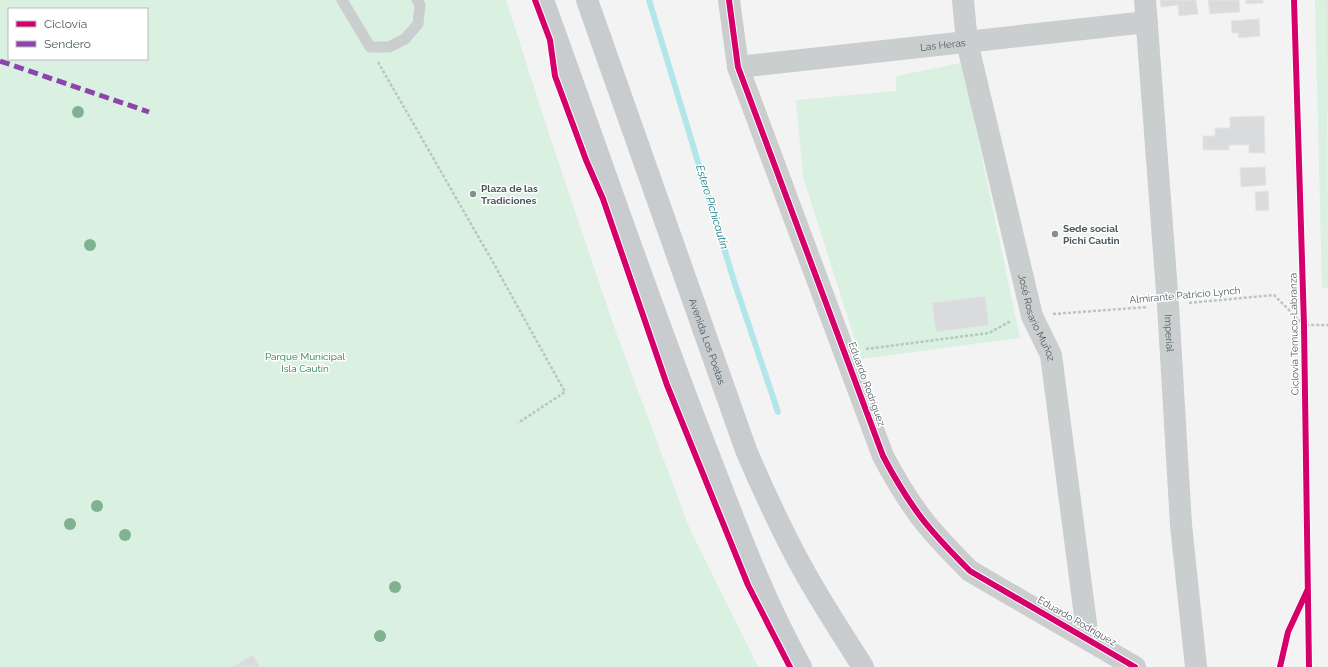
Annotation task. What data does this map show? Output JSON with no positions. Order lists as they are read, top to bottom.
{
  "streets": {
    "main road": ["Avenida Los Poetas"],
    "street": [
      "Las Heras",
      "José Rosario Muñoz",
      "Imperial",
      "Eduardo Rodríguez"
    ],
    "path": ["Almirante Patricio Lynch"],
    "cycle path": ["Ciclovía Temuco-Labranza"]
  },
  "crossings": [
    ["Las Heras", "José Rosario Muñoz"],
    ["Las Heras", "Imperial"],
    ["Las Heras", "Eduardo Rodríguez"],
    ["Almirante Patricio Lynch", "José Rosario Muñoz"],
    ["Almirante Patricio Lynch", "Imperial"],
    ["Almirante Patricio Lynch", "Ciclovía Temuco-Labranza"],
    ["Almirante Patricio Lynch", "Eduardo Rodríguez"],
    ["José Rosario Muñoz", "Eduardo Rodríguez"]
  ],
  "water": ["Estero Pichicautín"],
  "parks": ["Parque Municipal Isla Cautín"],
  "places": ["Plaza de las Tradiciones", "Sede social Pichi Cautin"],
  "legend": ["Ciclovía", "Sendero"]
}
